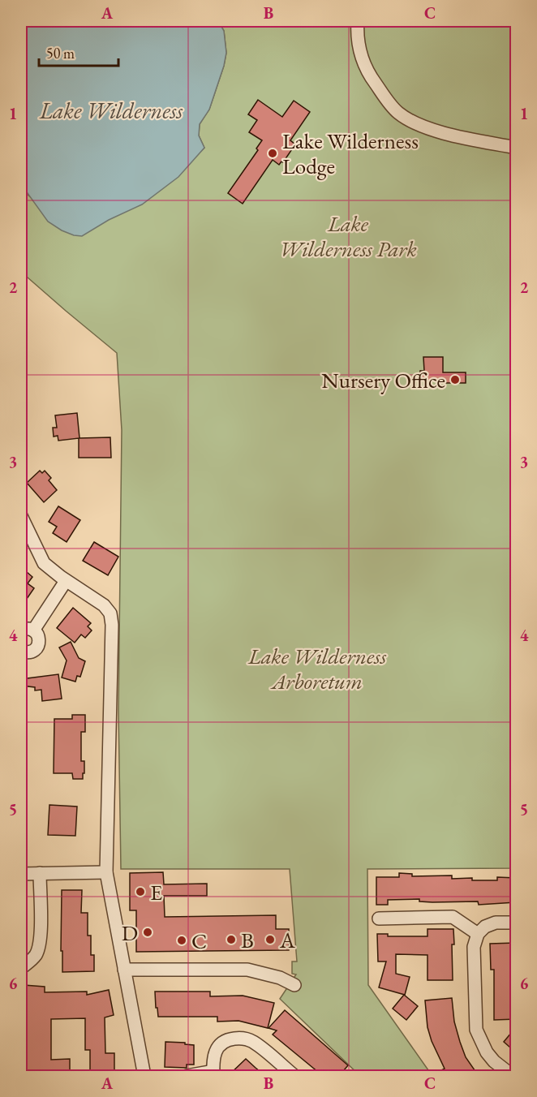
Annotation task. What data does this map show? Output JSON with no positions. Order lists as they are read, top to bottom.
{
  "water": ["Lake Wilderness"],
  "parks": ["Lake Wilderness Park", "Lake Wilderness Arboretum"],
  "places": [
    "Lake Wilderness Lodge",
    "Nursery Office",
    "E",
    "D",
    "B",
    "A",
    "C"
  ],
  "scale_bar": "50 m",
  "grid": {
    "columns": ["A", "B", "C"],
    "rows": [
      "1",
      "2",
      "3",
      "4",
      "5",
      "6"
    ]
  }
}
